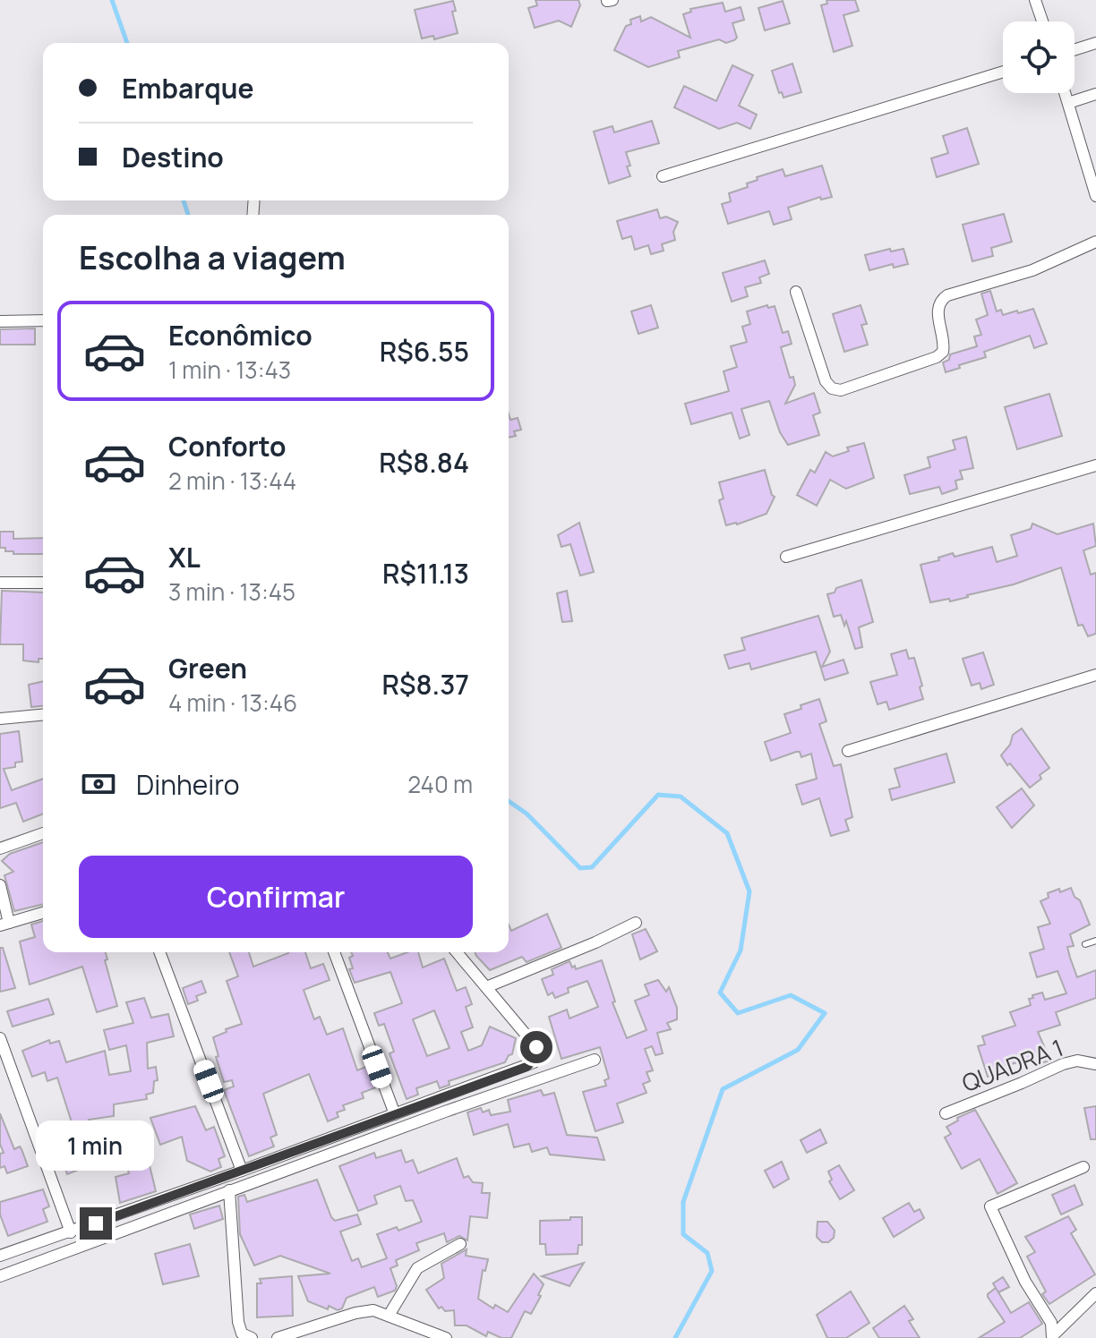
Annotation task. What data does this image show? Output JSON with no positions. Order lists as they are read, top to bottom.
{
  "streets": {
    "street": ["QUADRA 1"]
  },
  "page": {
    "banner": ["Embarque", "Destino"],
    "heading": "Escolha a viagem",
    "list": [
      {
        "name": "Econômico",
        "note": "1 min · 13:43",
        "value": "R$6.55"
      },
      {
        "name": "Conforto",
        "note": "2 min · 13:44",
        "value": "R$8.84"
      },
      {
        "name": "XL",
        "note": "3 min · 13:45",
        "value": "R$11.13"
      },
      {
        "name": "Green",
        "note": "4 min · 13:46",
        "value": "R$8.37"
      }
    ],
    "pay": ["Dinheiro", "240 m"],
    "buttons": "Confirmar",
    "bubble": "1 min"
  }
}
